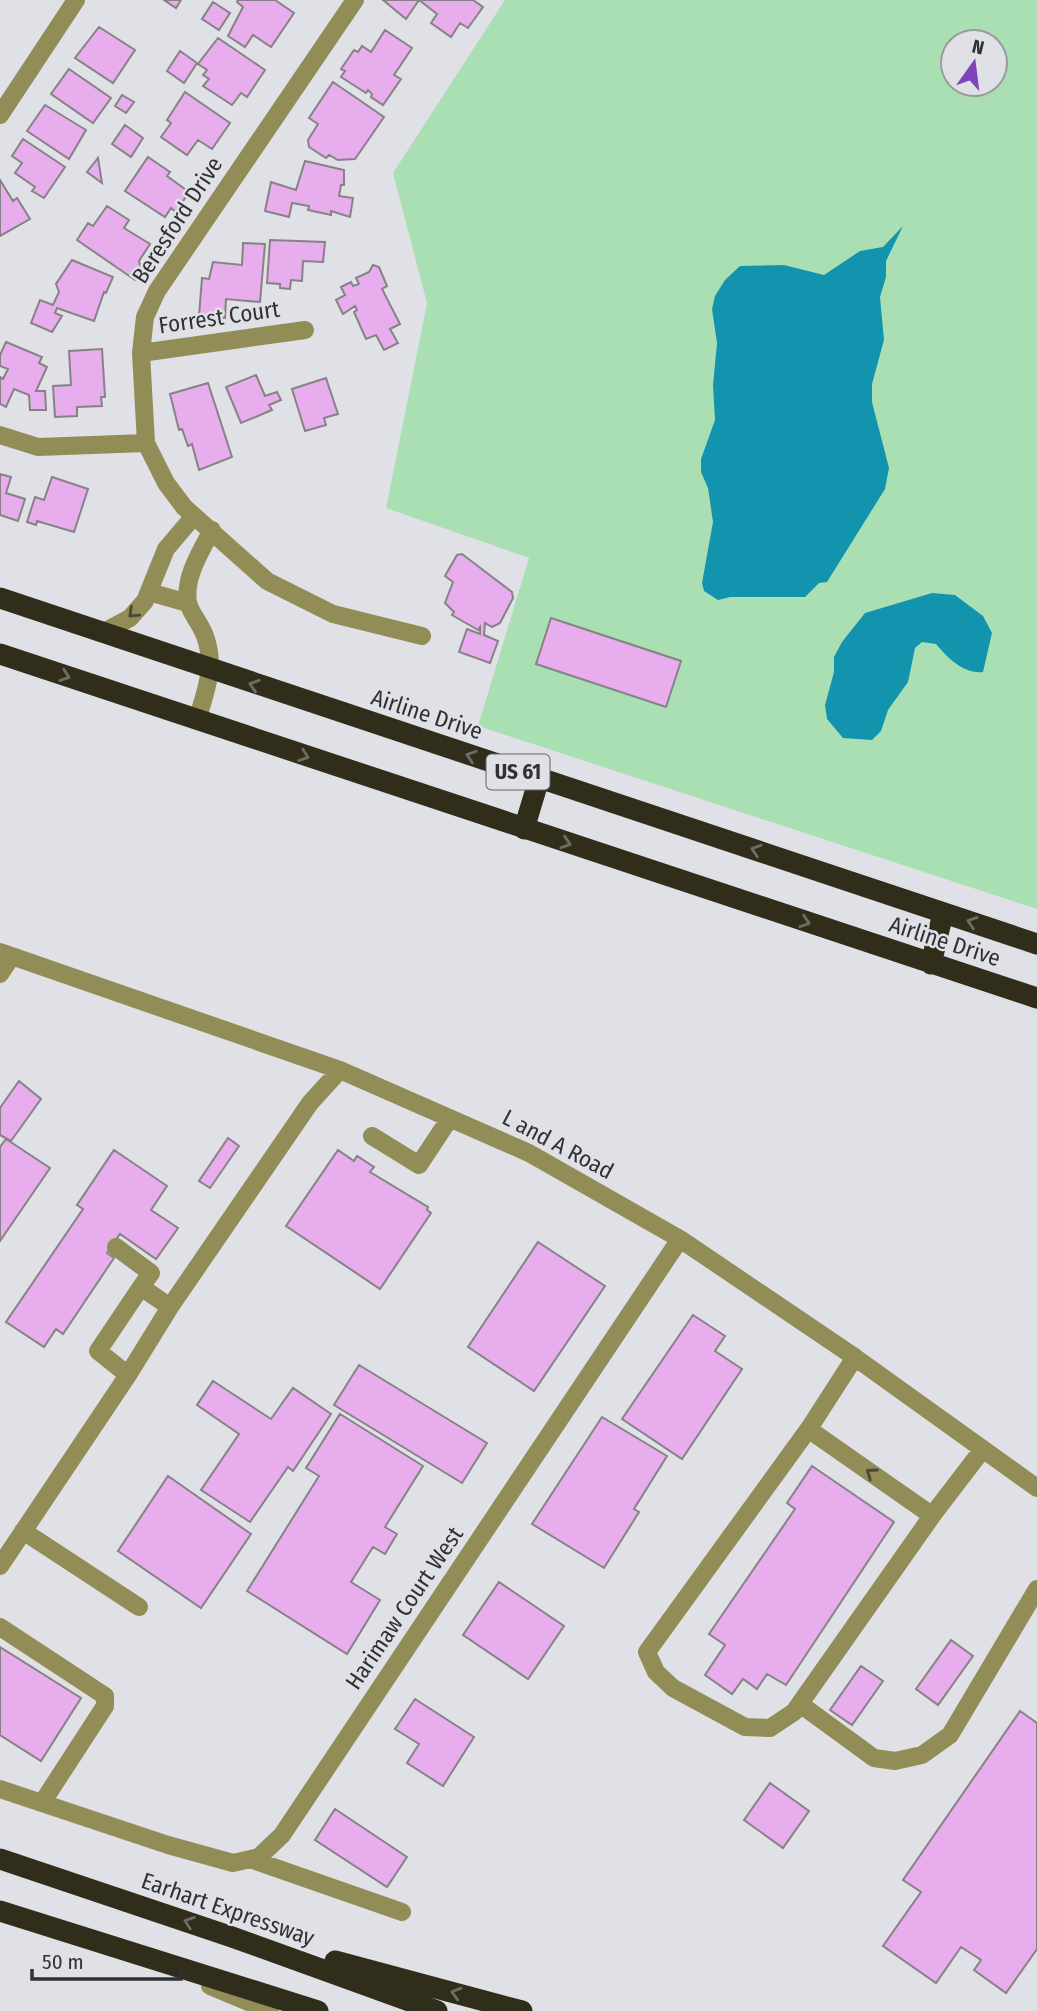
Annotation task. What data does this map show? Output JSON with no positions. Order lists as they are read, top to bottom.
{
  "streets": {
    "highway": ["Airline Drive", "US 61", "Earhart Expressway"],
    "street": [
      "Beresford Drive",
      "Forrest Court",
      "L and A Road",
      "Harimaw Court West"
    ]
  },
  "crossings": [
    ["Beresford Drive", "Forrest Court"],
    ["L and A Road", "Harimaw Court West"]
  ],
  "scale_bar": "50 m",
  "north": "top"
}
